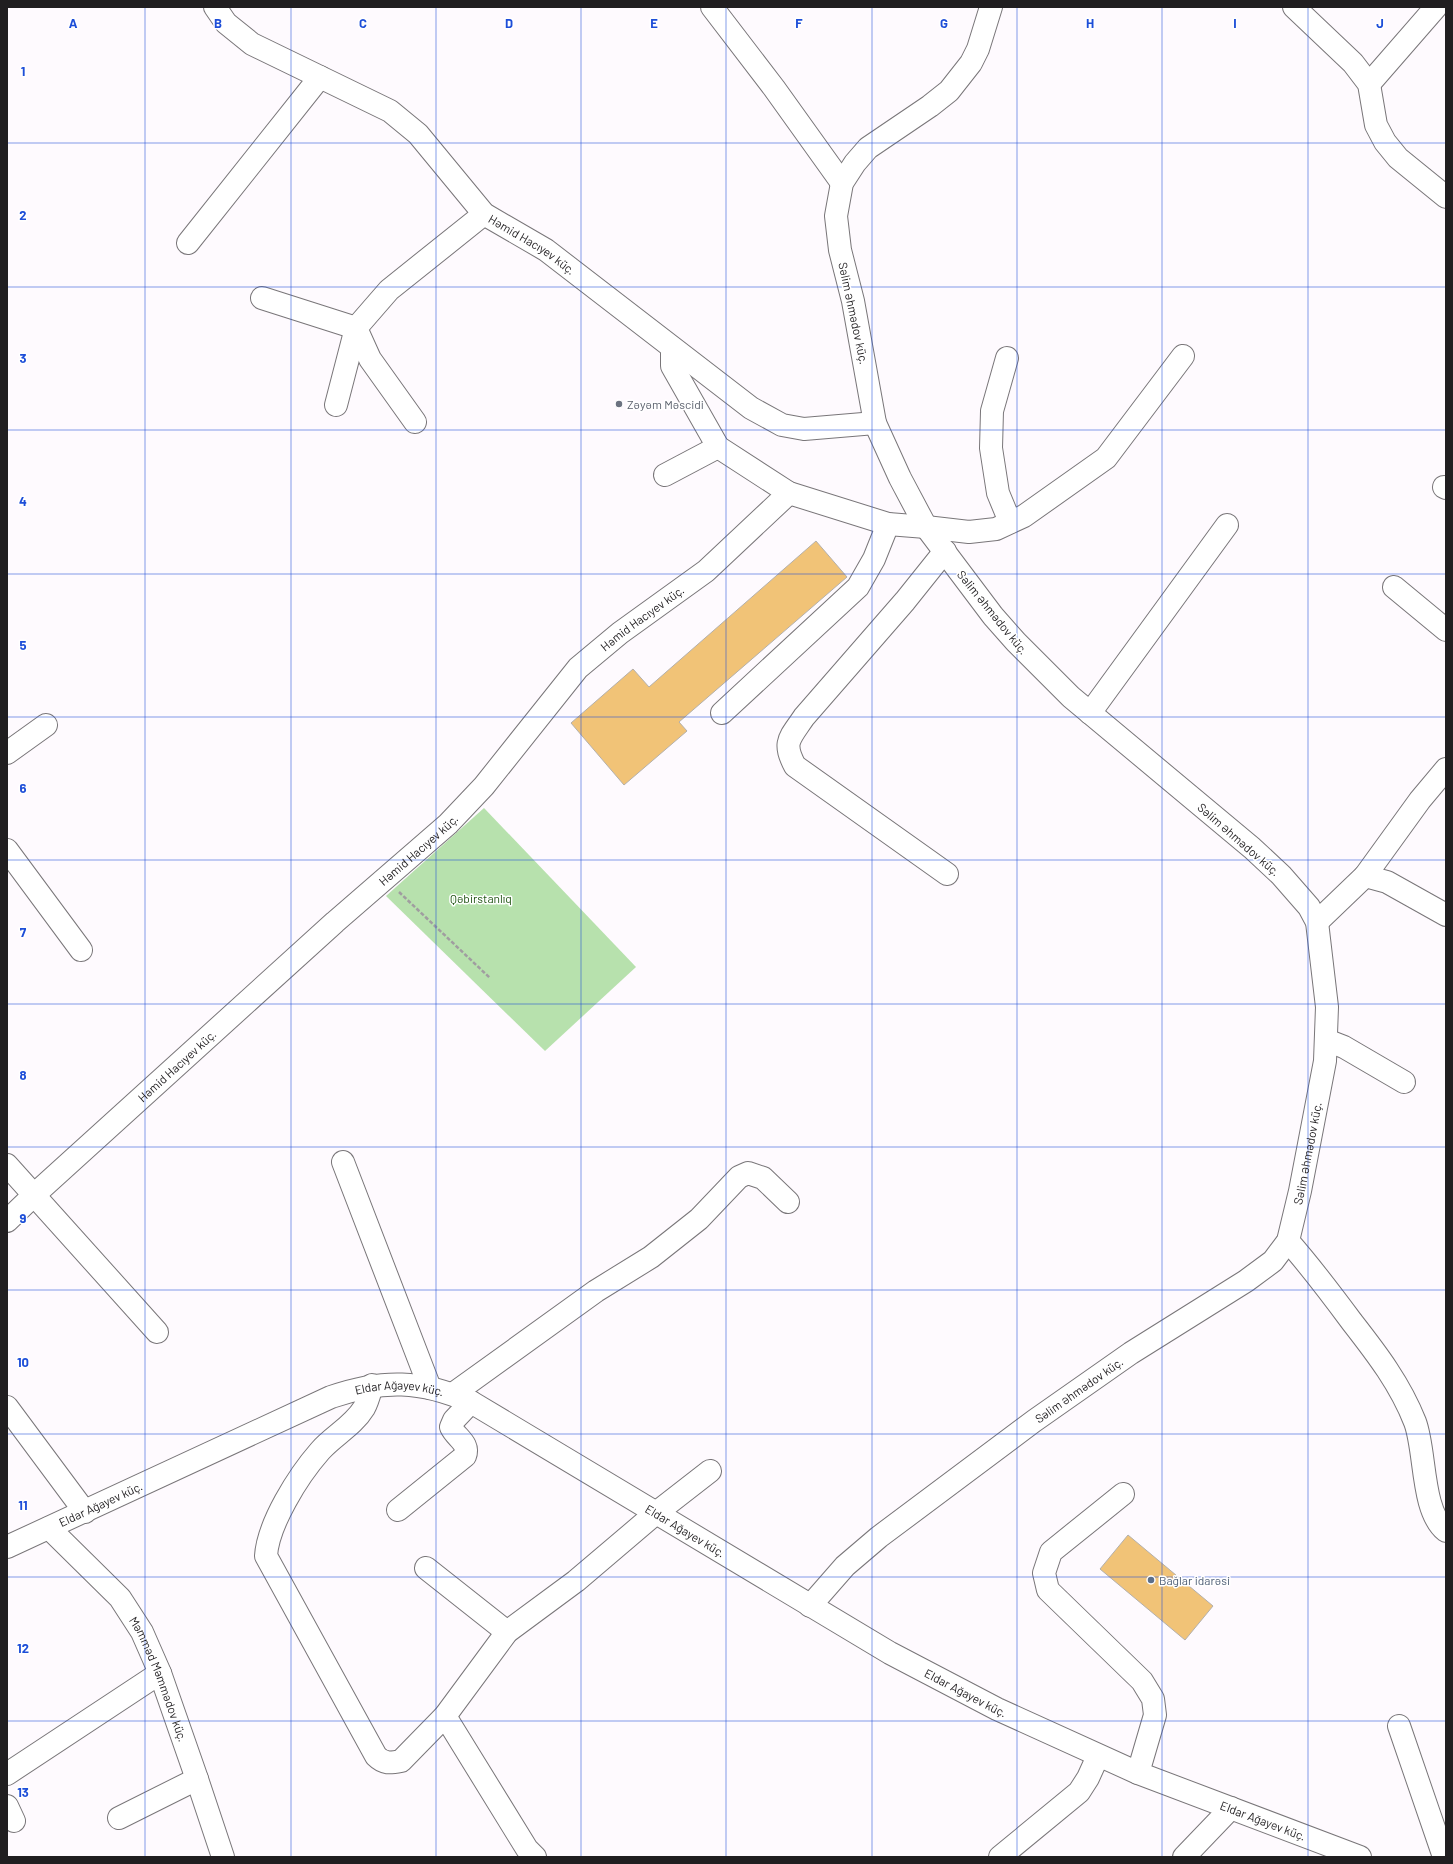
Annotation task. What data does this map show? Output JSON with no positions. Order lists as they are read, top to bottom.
{
  "streets": {
    "street": [
      "Həmid Hacıyev küç.",
      "Səlim Əhmədov küç.",
      "Eldar Ağayev küç.",
      "Məmməd Məmmədov küç."
    ]
  },
  "crossings": [
    ["Həmid Hacıyev küç.", "Səlim Əhmədov küç."],
    ["Səlim Əhmədov küç.", "Eldar Ağayev küç."],
    ["Eldar Ağayev küç.", "Məmməd Məmmədov küç."]
  ],
  "parks": ["Qəbirstanlıq"],
  "places": ["Zəyəm Məscidi", "Bağlar idarəsi"],
  "grid": {
    "columns": [
      "A",
      "B",
      "C",
      "D",
      "E",
      "F",
      "G",
      "H",
      "I",
      "J"
    ],
    "rows": [
      "1",
      "2",
      "3",
      "4",
      "5",
      "6",
      "7",
      "8",
      "9",
      "10",
      "11",
      "12",
      "13"
    ]
  }
}
